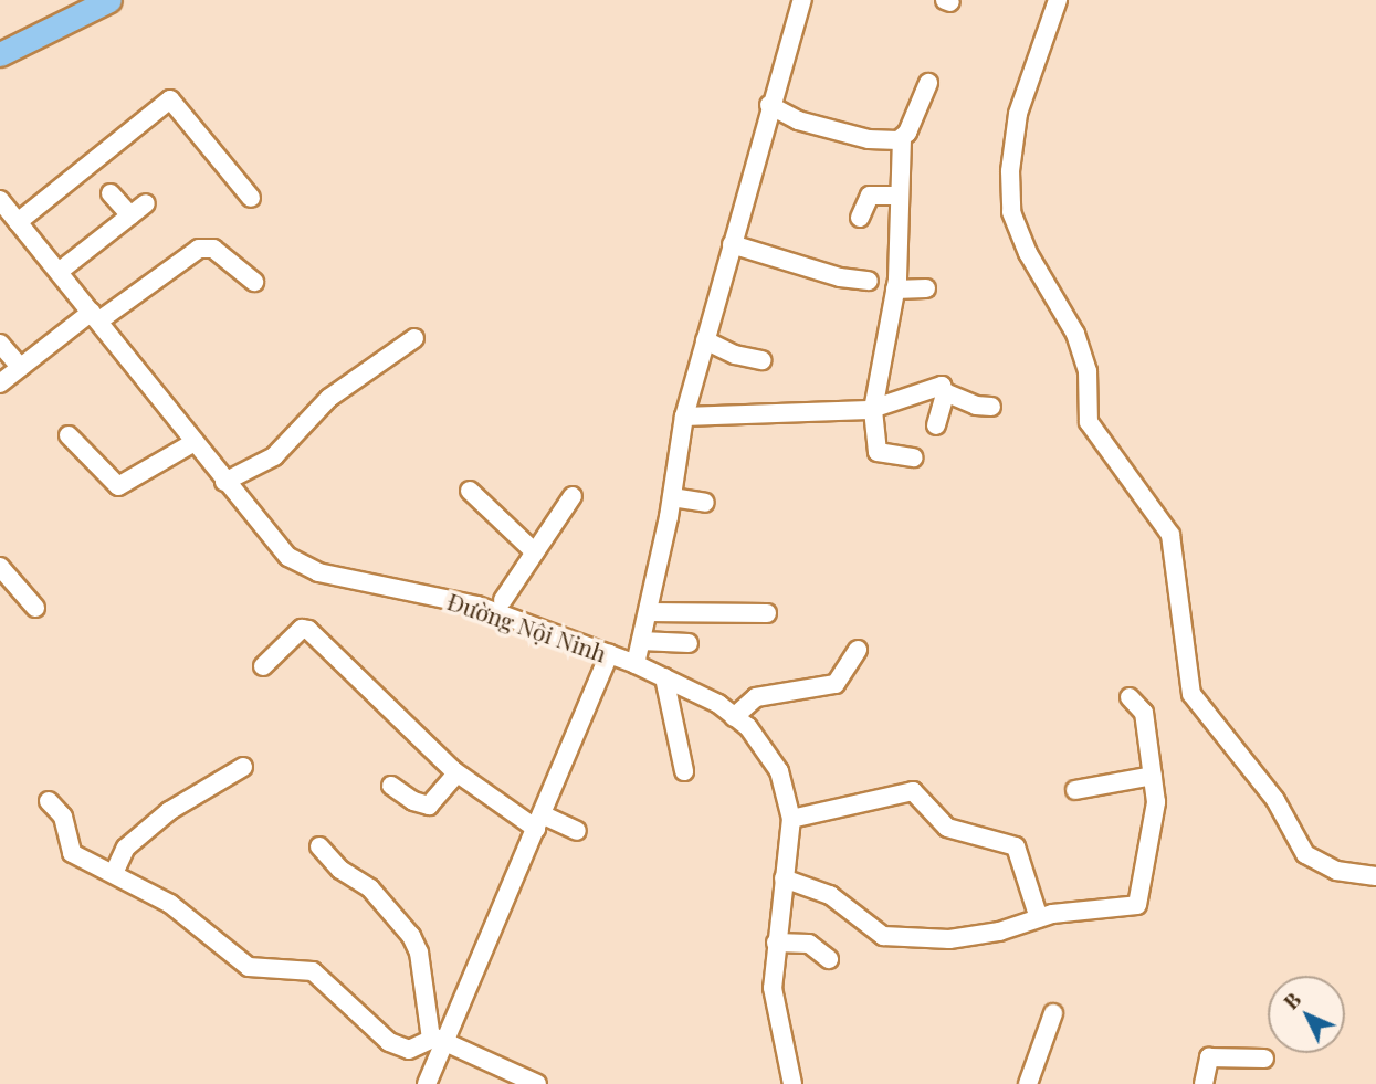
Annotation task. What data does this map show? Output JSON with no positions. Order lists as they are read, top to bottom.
{
  "streets": {
    "street": ["Đường Nội Ninh"]
  },
  "north": "top left"
}
